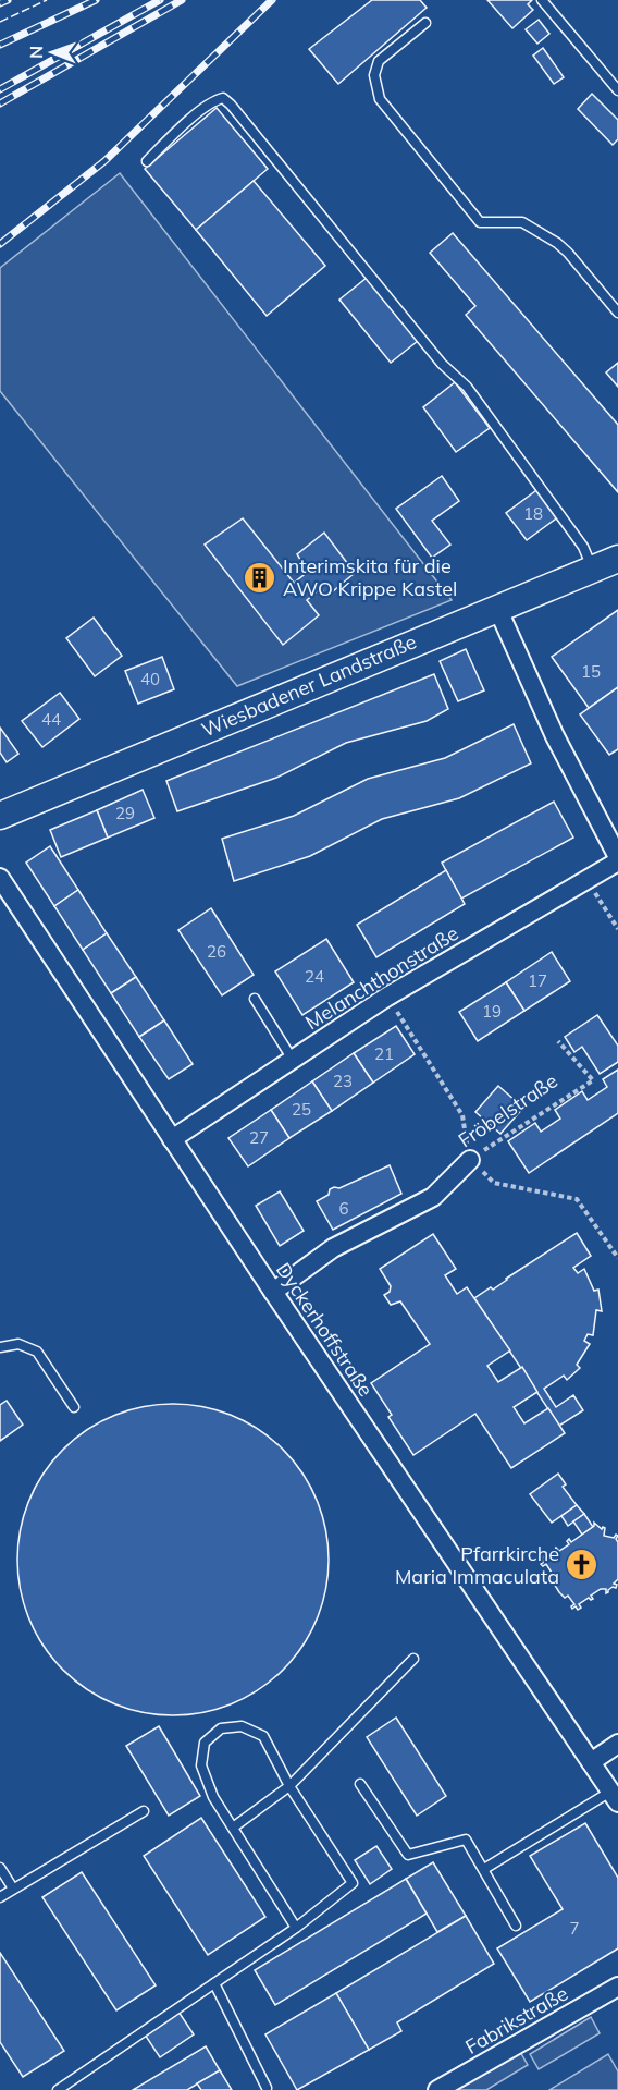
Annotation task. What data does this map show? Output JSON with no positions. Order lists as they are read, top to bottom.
{
  "streets": {
    "main road": ["Wiesbadener Landstraße"],
    "street": [
      "Melanchthonstraße",
      "Fröbelstraße",
      "Dyckerhoffstraße",
      "Fabrikstraße"
    ]
  },
  "crossings": [
    ["Wiesbadener Landstraße", "Melanchthonstraße"],
    ["Melanchthonstraße", "Dyckerhoffstraße"],
    ["Fröbelstraße", "Dyckerhoffstraße"]
  ],
  "places": {
    "building": ["Interimskita für die AWO Krippe Kastel"],
    "church": ["Pfarrkirche Maria Immaculata"]
  },
  "house_numbers": [
    "18",
    "15",
    "40",
    "44",
    "29",
    "26",
    "24",
    "17",
    "19",
    "21",
    "23",
    "25",
    "27",
    "6",
    "7"
  ],
  "north": "left"
}
